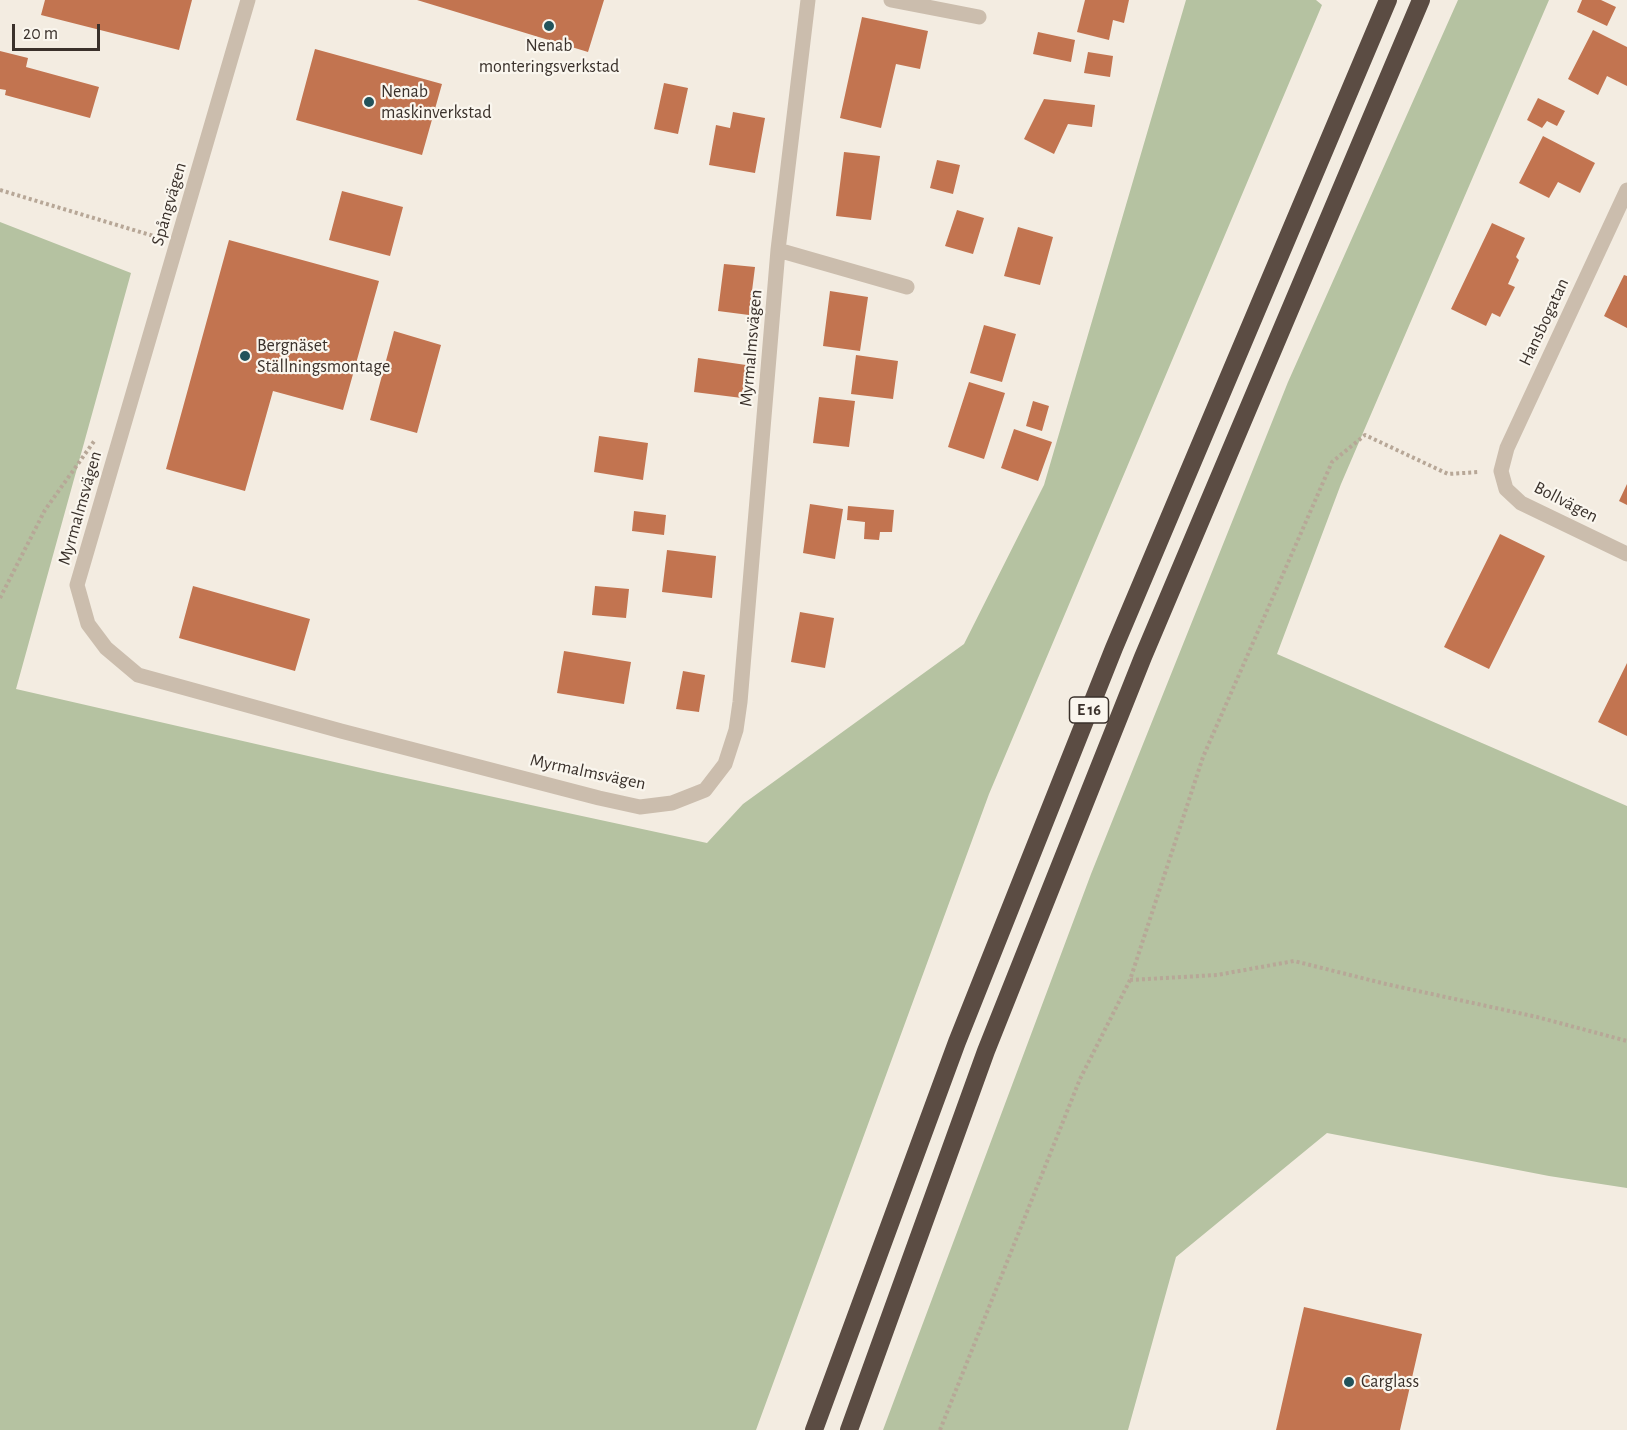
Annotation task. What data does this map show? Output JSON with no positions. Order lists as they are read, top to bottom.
{
  "streets": {
    "highway": ["E 16"],
    "street": [
      "Spångvägen",
      "Hansbogatan",
      "Myrmalmsvägen",
      "Bollvägen"
    ]
  },
  "crossings": [
    ["Spångvägen", "Myrmalmsvägen"],
    ["Hansbogatan", "Bollvägen"]
  ],
  "places": [
    "Nenab monteringsverkstad",
    "Nenab maskinverkstad",
    "Bergnäset Ställningsmontage",
    "Carglass"
  ],
  "scale_bar": "20 m"
}
